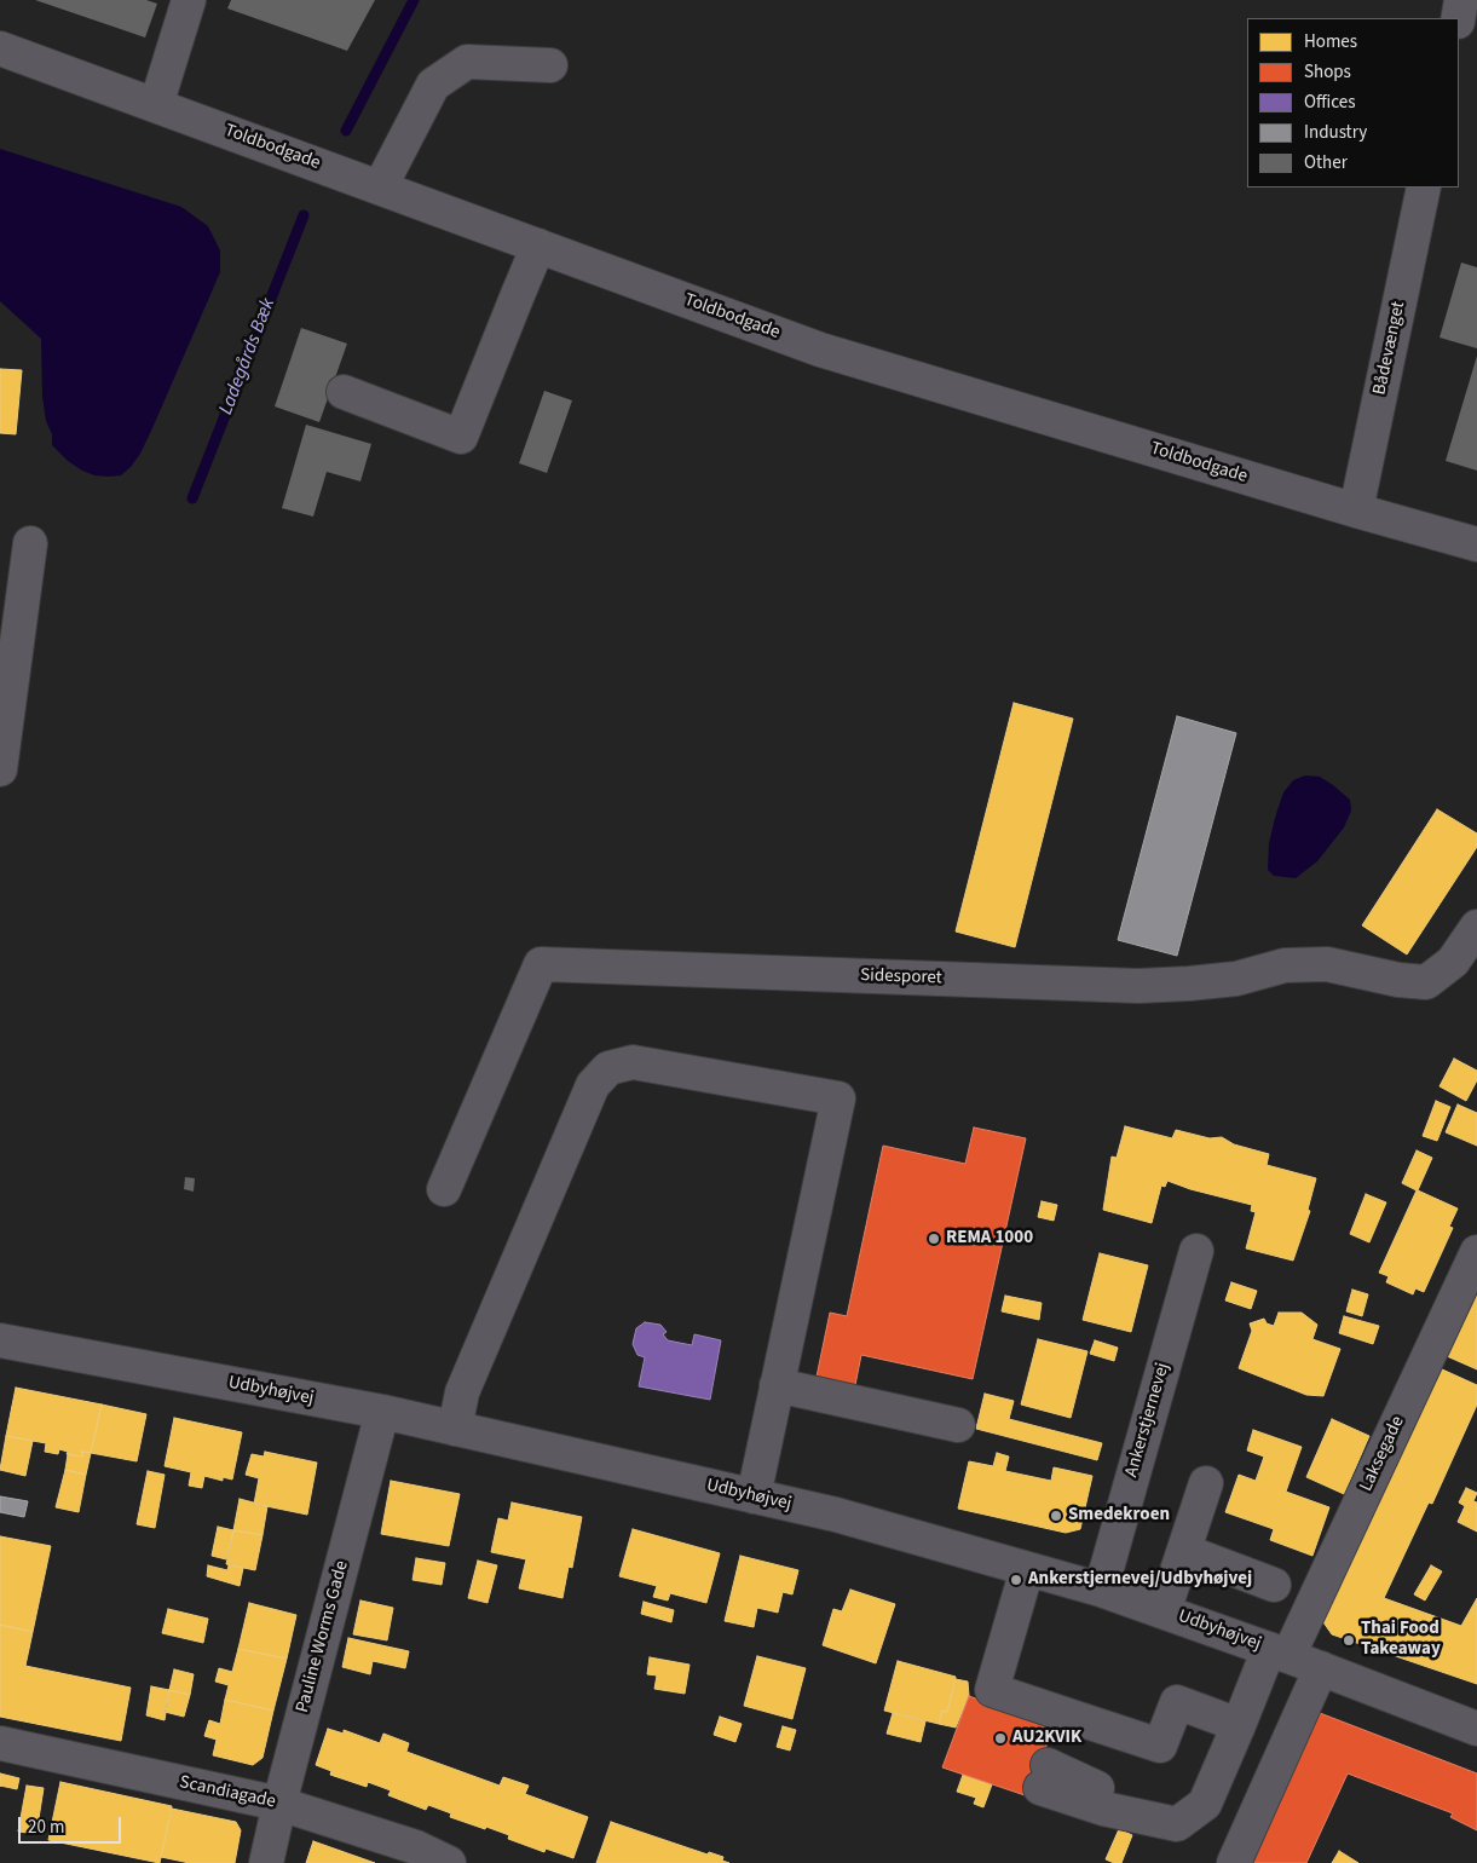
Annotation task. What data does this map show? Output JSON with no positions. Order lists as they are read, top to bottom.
{
  "streets": {
    "street": [
      "Toldbodgade",
      "Bådevænget",
      "Sidesporet",
      "Udbyhøjvej",
      "Ankerstjernevej",
      "Laksegade",
      "Pauline Worms Gade",
      "Scandiagade"
    ]
  },
  "crossings": [
    ["Toldbodgade", "Bådevænget"],
    ["Udbyhøjvej", "Ankerstjernevej"],
    ["Udbyhøjvej", "Laksegade"],
    ["Udbyhøjvej", "Pauline Worms Gade"],
    ["Pauline Worms Gade", "Scandiagade"]
  ],
  "water": ["Ladegårds Bæk"],
  "places": [
    "REMA 1000",
    "Smedekroen",
    "Ankerstjernevej/Udbyhøjvej",
    "Thai Food Takeaway",
    "AU2KVIK"
  ],
  "legend": [
    "Homes",
    "Shops",
    "Offices",
    "Industry",
    "Other"
  ],
  "scale_bar": "20 m"
}
